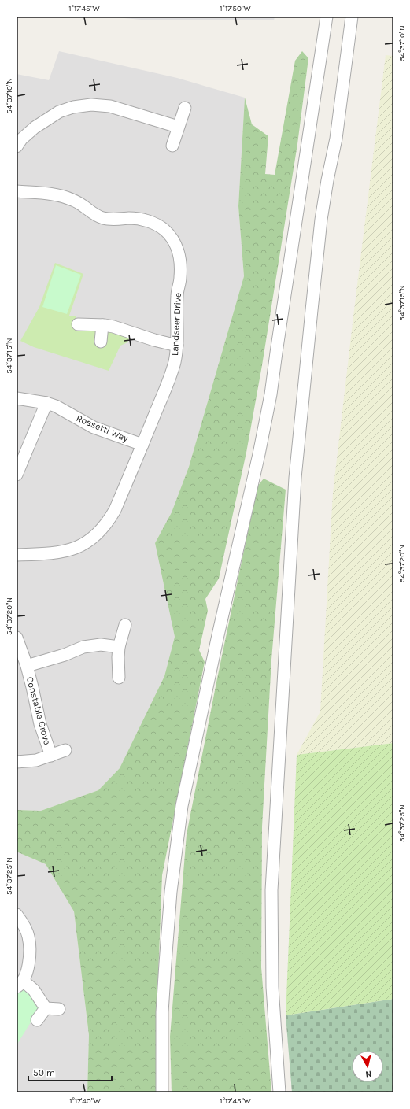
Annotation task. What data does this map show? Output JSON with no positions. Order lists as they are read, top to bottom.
{
  "streets": {
    "street": ["Landseer Drive", "Rossetti Way", "Constable Grove"]
  },
  "crossings": [
    ["Landseer Drive", "Rossetti Way"]
  ],
  "scale_bar": "50 m",
  "north": "bottom",
  "coordinates": [
    "1°17'45\"W",
    "1°17'50\"W",
    "54°37'10\"N",
    "54°37'15\"N",
    "54°37'20\"N",
    "54°37'25\"N",
    "1°17'40\"W"
  ]
}
